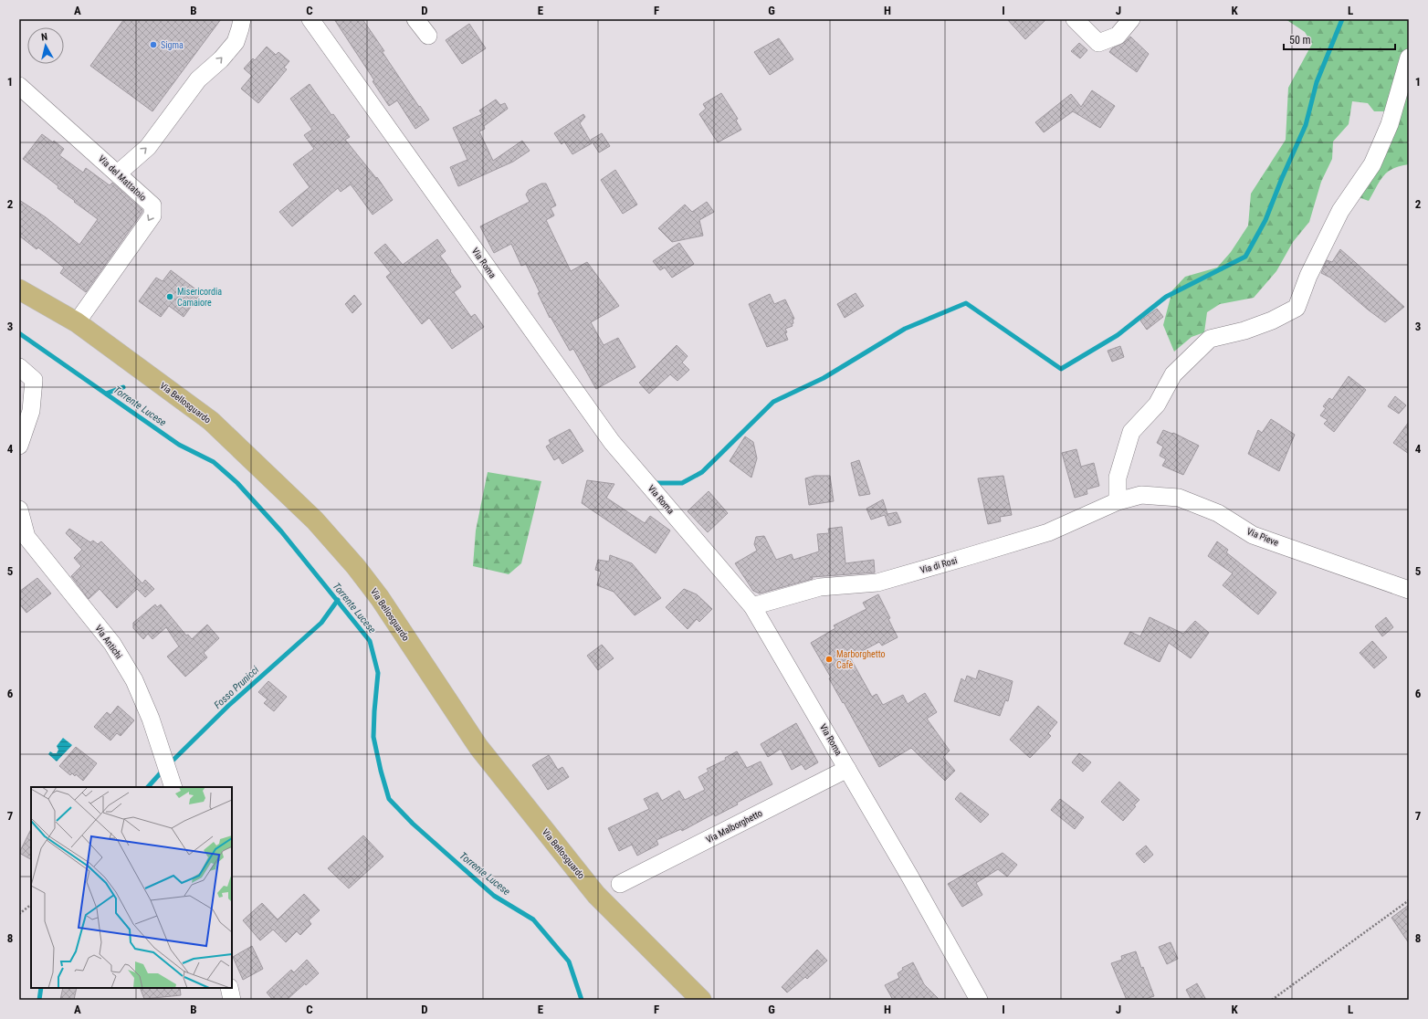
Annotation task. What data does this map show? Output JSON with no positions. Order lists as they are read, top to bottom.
{
  "streets": {
    "main road": ["Via Bellosguardo"],
    "street": [
      "Via del Mattatoio",
      "Via Roma",
      "Via Pieve",
      "Via di Rosi",
      "Via Antichi",
      "Via Malborghetto"
    ]
  },
  "crossings": [
    ["Via del Mattatoio", "Via Bellosguardo"],
    ["Via Roma", "Via di Rosi"],
    ["Via Roma", "Via Malborghetto"],
    ["Via Pieve", "Via di Rosi"]
  ],
  "water": ["Torrente Lucese", "Fosso Prunicci"],
  "places": ["Sigma", "Misericordia Camaiore", "Marborghetto Cafè"],
  "scale_bar": "50 m",
  "north": "top",
  "grid": {
    "columns": [
      "A",
      "B",
      "C",
      "D",
      "E",
      "F",
      "G",
      "H",
      "I",
      "J",
      "K",
      "L"
    ],
    "rows": [
      "1",
      "2",
      "3",
      "4",
      "5",
      "6",
      "7",
      "8"
    ]
  }
}
